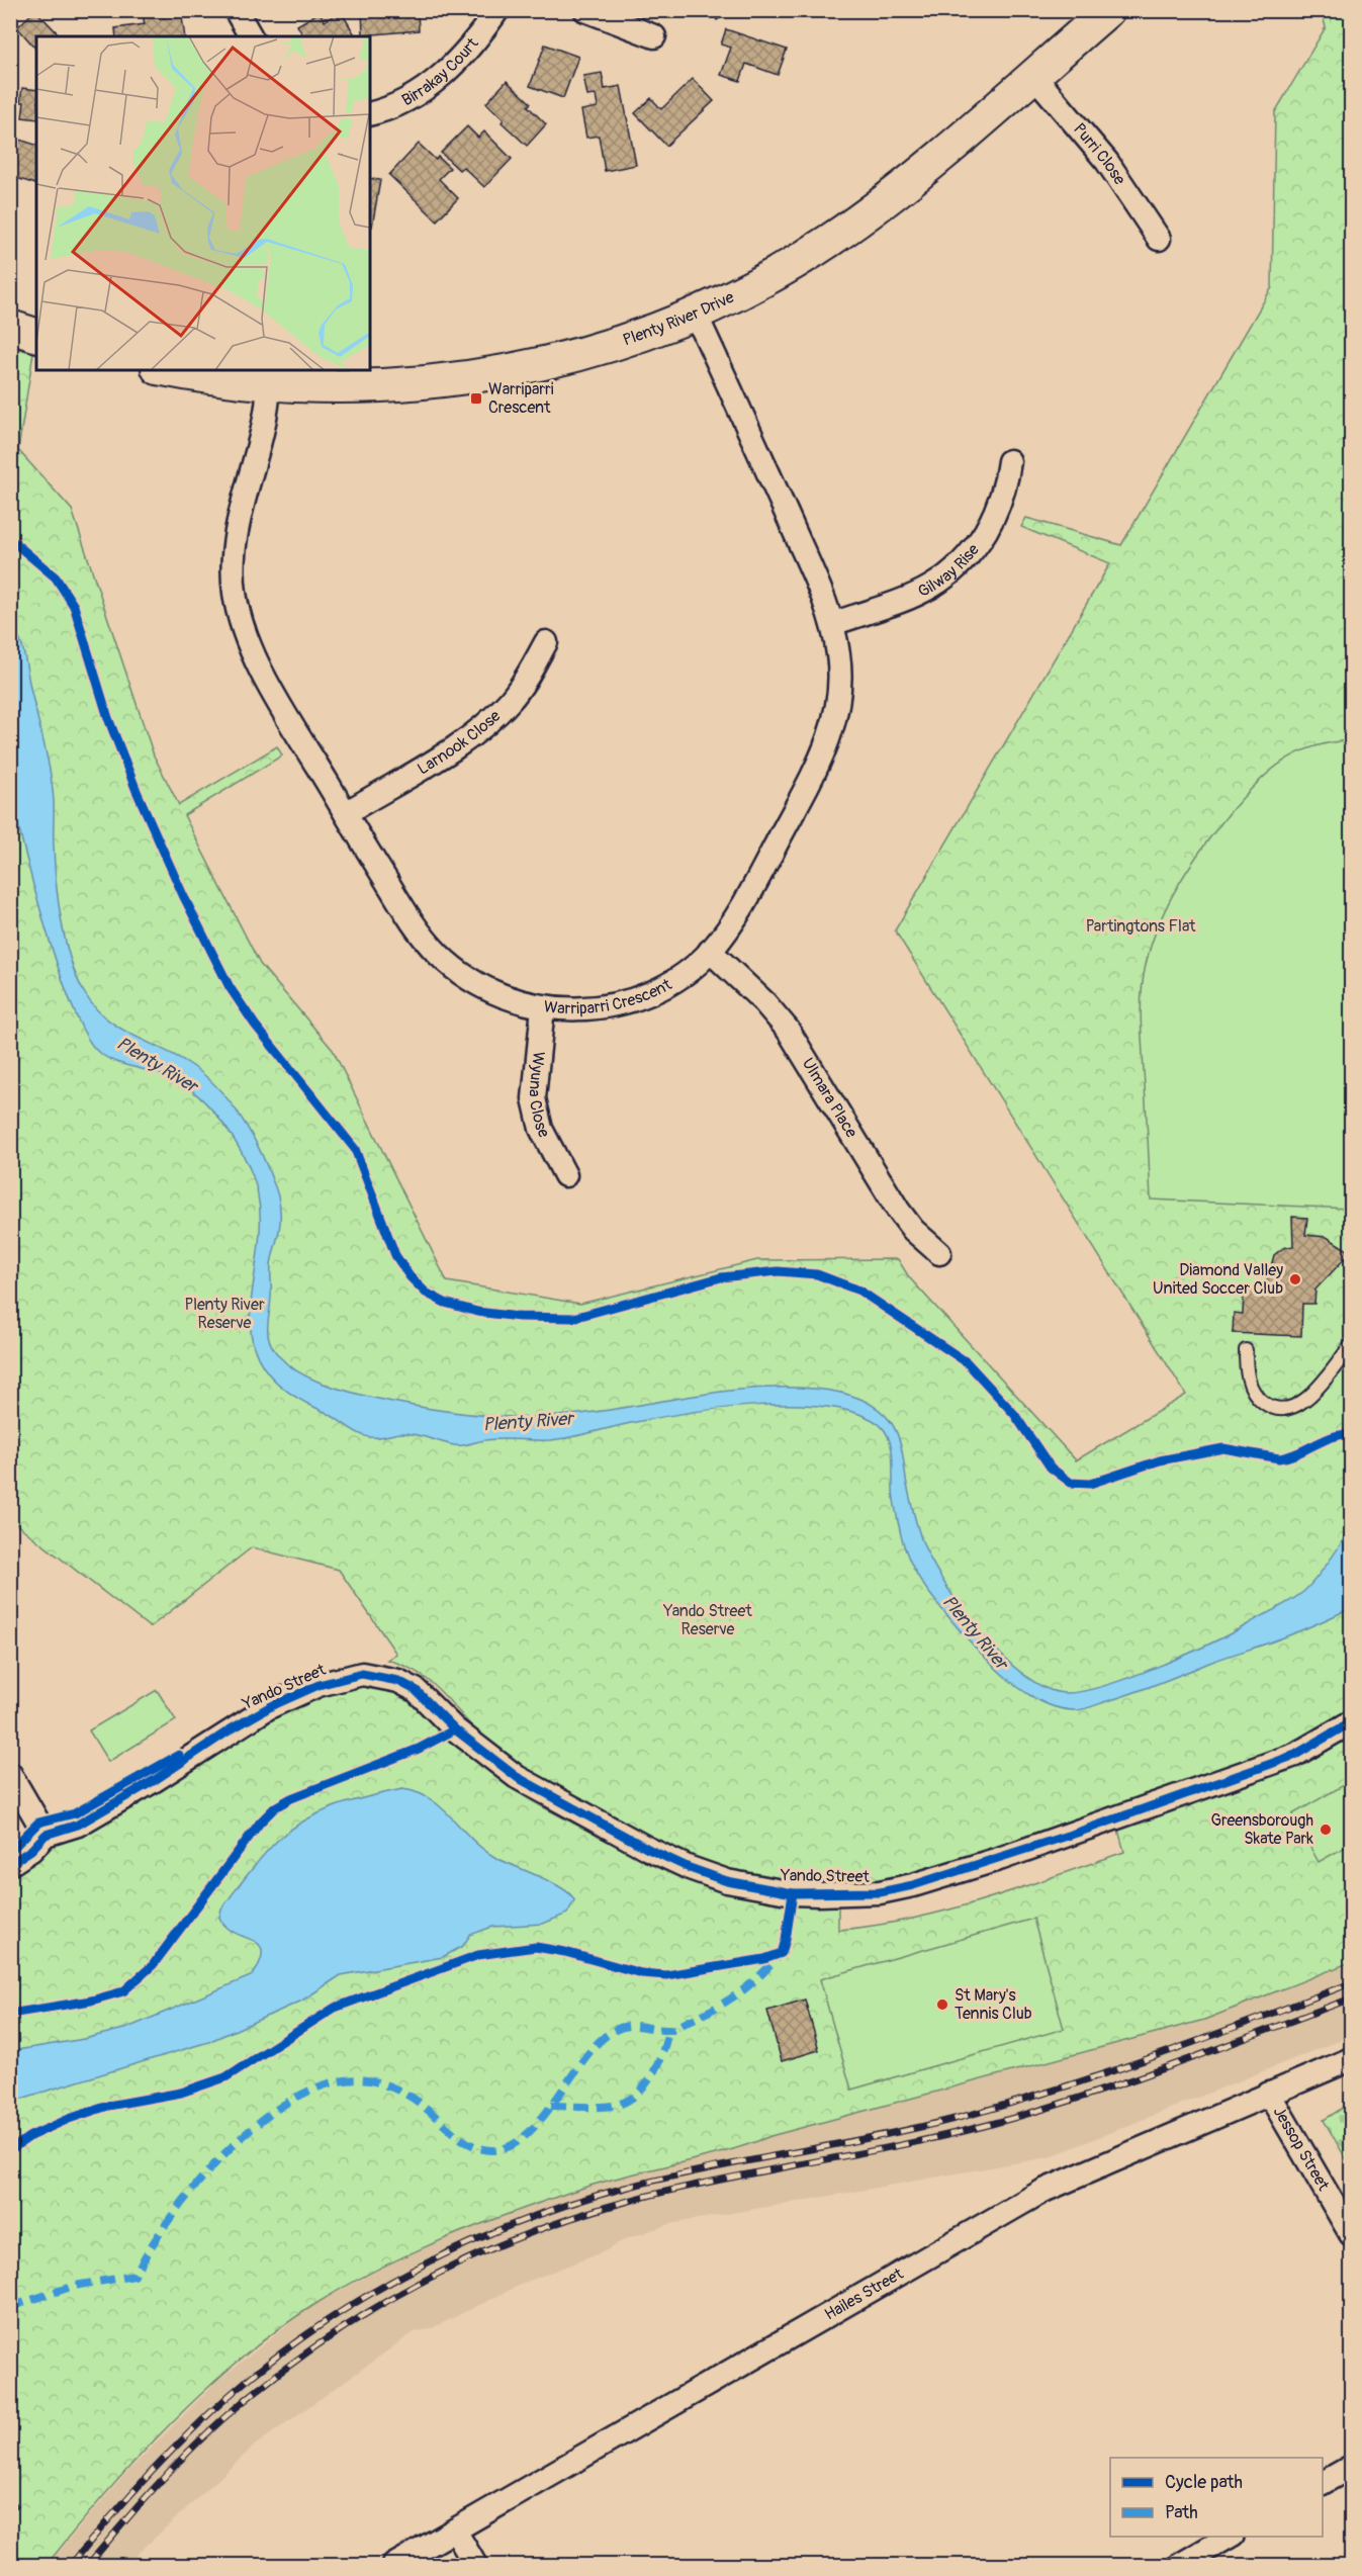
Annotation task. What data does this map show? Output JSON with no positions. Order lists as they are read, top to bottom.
{
  "streets": {
    "street": [
      "Birrakay Court",
      "Purri Close",
      "Plenty River Drive",
      "Gilway Rise",
      "Larnook Close",
      "Warriparri Crescent",
      "Wyuna Close",
      "Ulmara Place",
      "Yando Street",
      "Jessop Street",
      "Hailes Street"
    ]
  },
  "crossings": [
    ["Purri Close", "Plenty River Drive"],
    ["Plenty River Drive", "Warriparri Crescent"],
    ["Gilway Rise", "Warriparri Crescent"],
    ["Larnook Close", "Warriparri Crescent"],
    ["Warriparri Crescent", "Wyuna Close"],
    ["Warriparri Crescent", "Ulmara Place"],
    ["Jessop Street", "Hailes Street"]
  ],
  "water": ["Plenty River"],
  "parks": ["Partingtons Flat", "Plenty River Reserve", "Yando Street Reserve"],
  "places": {
    "transit": ["Warriparri Crescent"],
    "other": ["Diamond Valley United Soccer Club", "Greensborough Skate Park", "St Mary's Tennis Club"]
  },
  "legend": ["Cycle path", "Path"]
}
